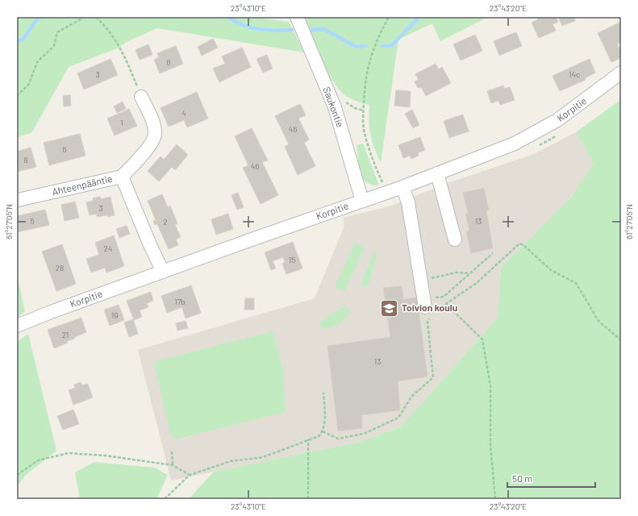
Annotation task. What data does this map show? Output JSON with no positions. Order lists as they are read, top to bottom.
{
  "streets": {
    "street": ["Saukontie", "Korpitie", "Ahteenpääntie"]
  },
  "crossings": [
    ["Saukontie", "Korpitie"],
    ["Korpitie", "Ahteenpääntie"]
  ],
  "places": {
    "school or university": ["Toivion koulu"]
  },
  "house_numbers": [
    "6",
    "3",
    "14c",
    "4",
    "1",
    "46",
    "6",
    "8",
    "46",
    "3",
    "5",
    "13",
    "2",
    "24",
    "15",
    "28",
    "17b",
    "19",
    "21",
    "13"
  ],
  "scale_bar": "50 m",
  "coordinates": ["23°43'10\"E", "23°43'20\"E", "61°27'05\"N"]
}
